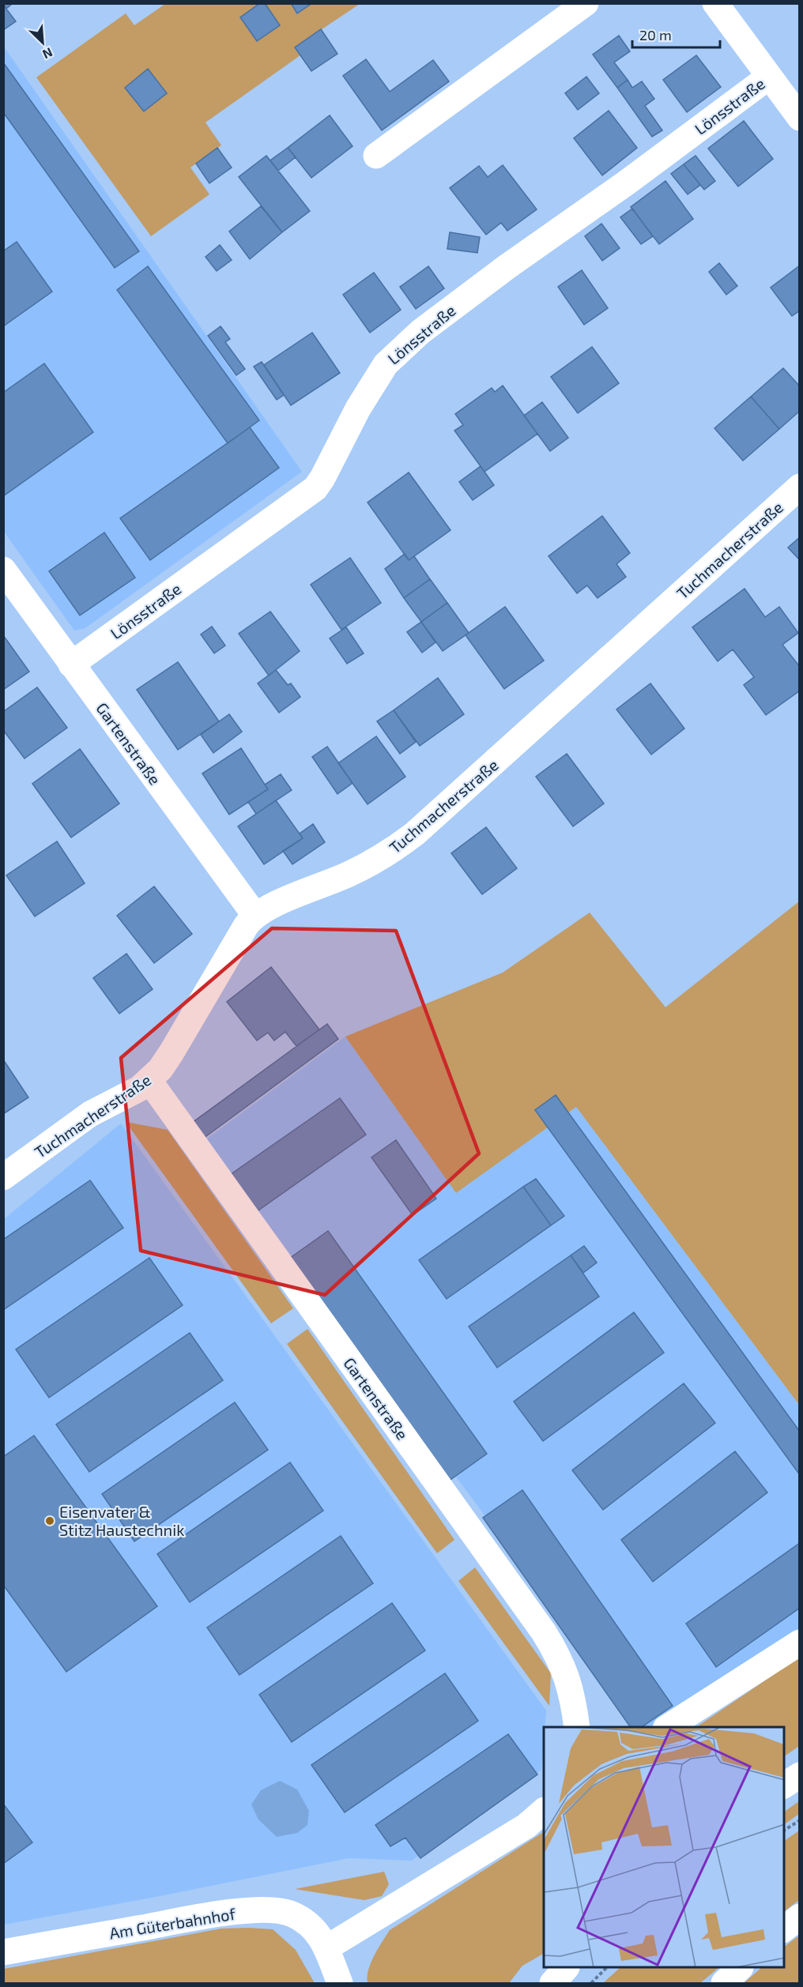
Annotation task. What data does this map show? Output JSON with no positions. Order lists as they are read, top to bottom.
{
  "streets": {
    "street": [
      "Lönsstraße",
      "Tuchmacherstraße",
      "Gartenstraße",
      "Am Güterbahnhof"
    ]
  },
  "crossings": [
    ["Lönsstraße", "Gartenstraße"],
    ["Tuchmacherstraße", "Gartenstraße"]
  ],
  "places": ["Eisenvater & Stitz Haustechnik"],
  "scale_bar": "20 m",
  "north": "bottom right"
}
